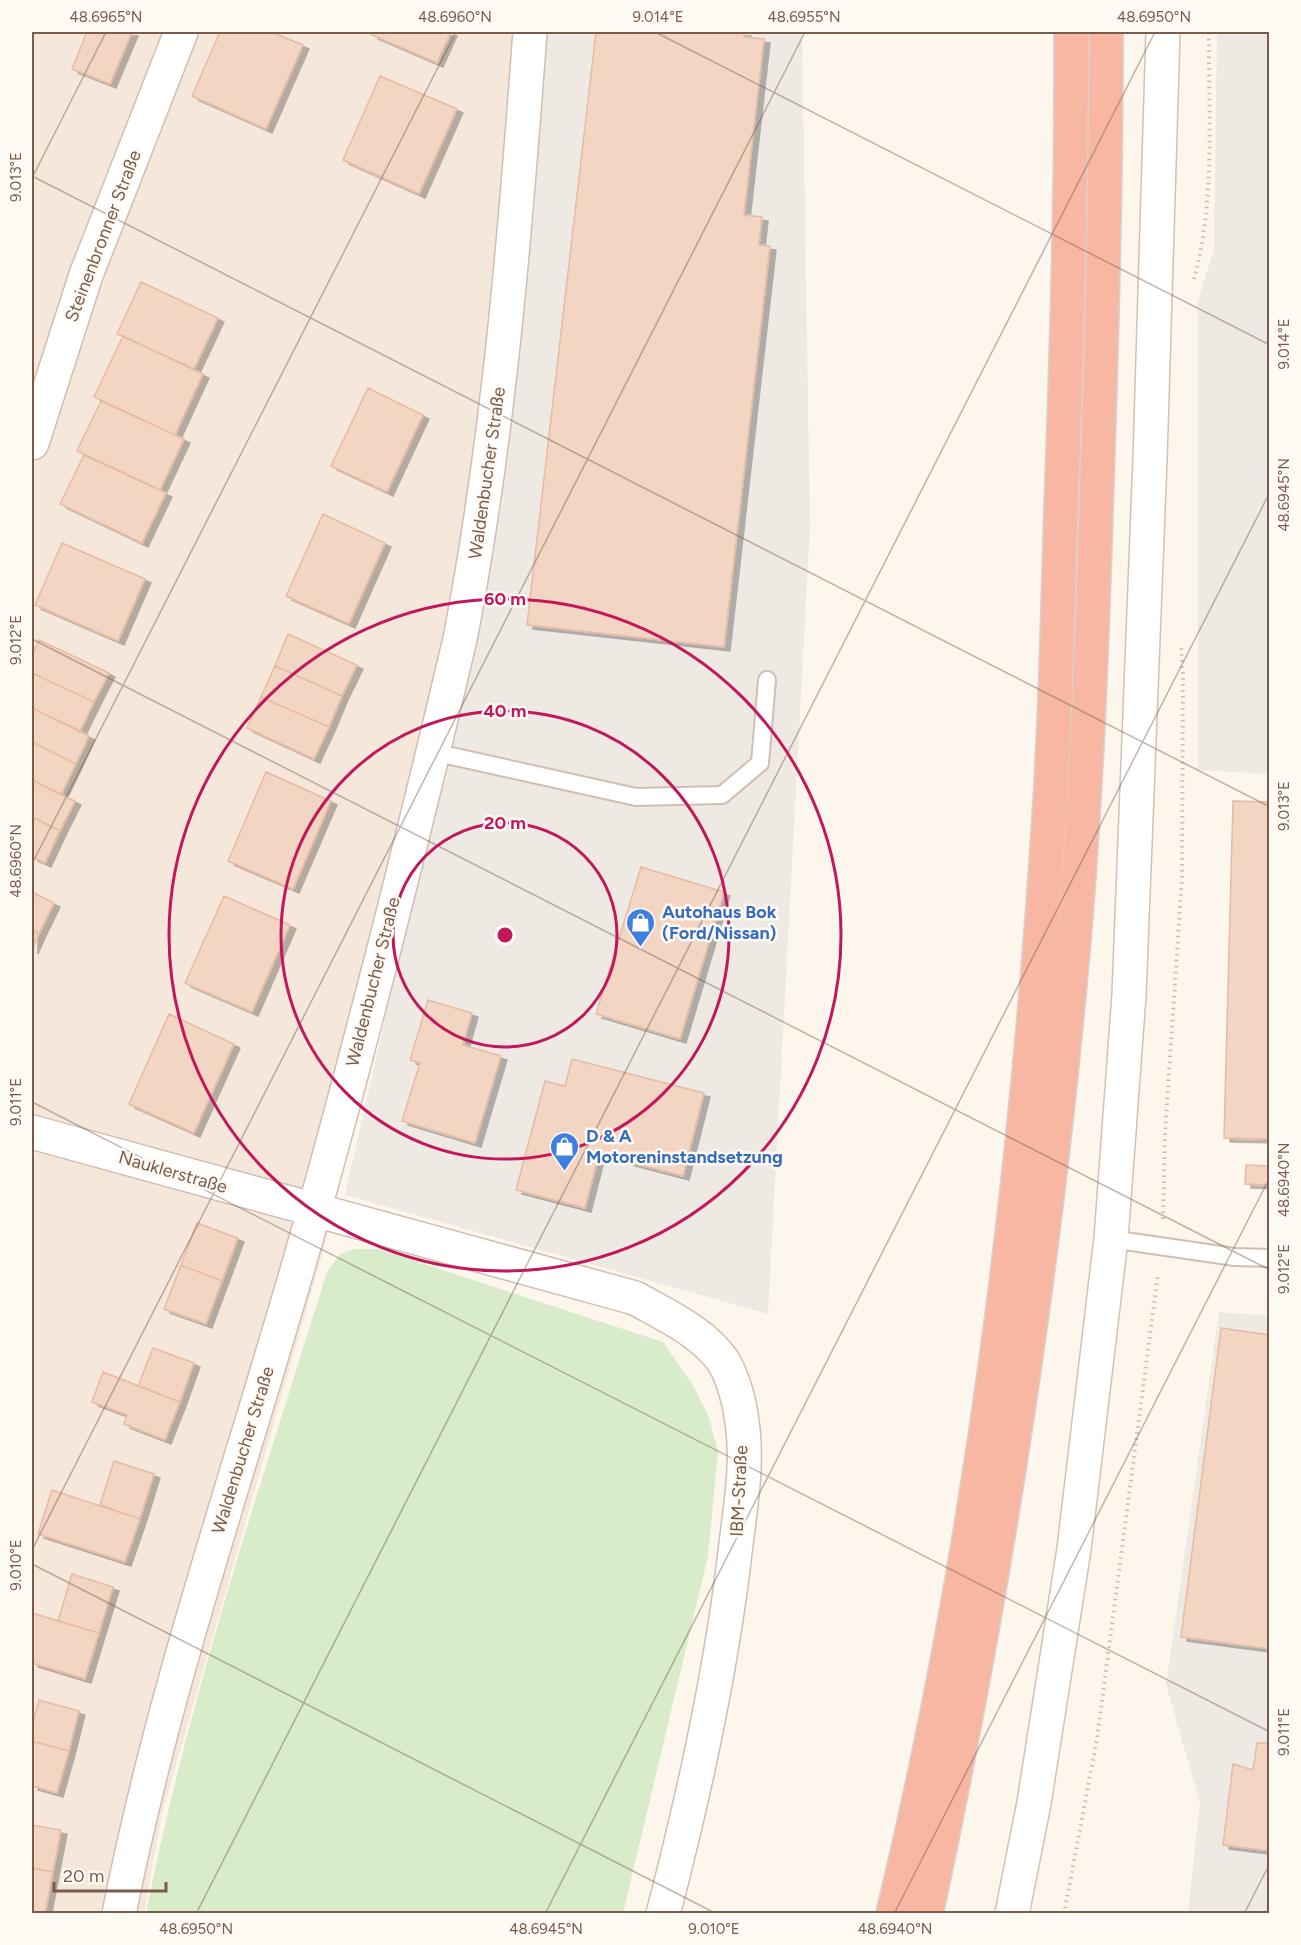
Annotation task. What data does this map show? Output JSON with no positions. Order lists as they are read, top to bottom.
{
  "streets": {
    "street": [
      "Steinenbronner Straße",
      "Waldenbucher Straße",
      "Nauklerstraße",
      "IBM-Straße"
    ]
  },
  "crossings": [
    ["Waldenbucher Straße", "Nauklerstraße"],
    ["Waldenbucher Straße", "IBM-Straße"],
    ["Nauklerstraße", "IBM-Straße"]
  ],
  "places": {
    "shop": ["Autohaus Bok (Ford/Nissan)", "D & A Motoreninstandsetzung"]
  },
  "scale_bar": "20 m",
  "coordinates": [
    "48.6965°N",
    "48.6960°N",
    "9.014°E",
    "48.6955°N",
    "48.6950°N",
    "9.013°E",
    "48.6945°N",
    "9.012°E",
    "9.011°E",
    "48.6940°N",
    "9.010°E"
  ],
  "rings": ["60 m", "40 m", "20 m"]
}
